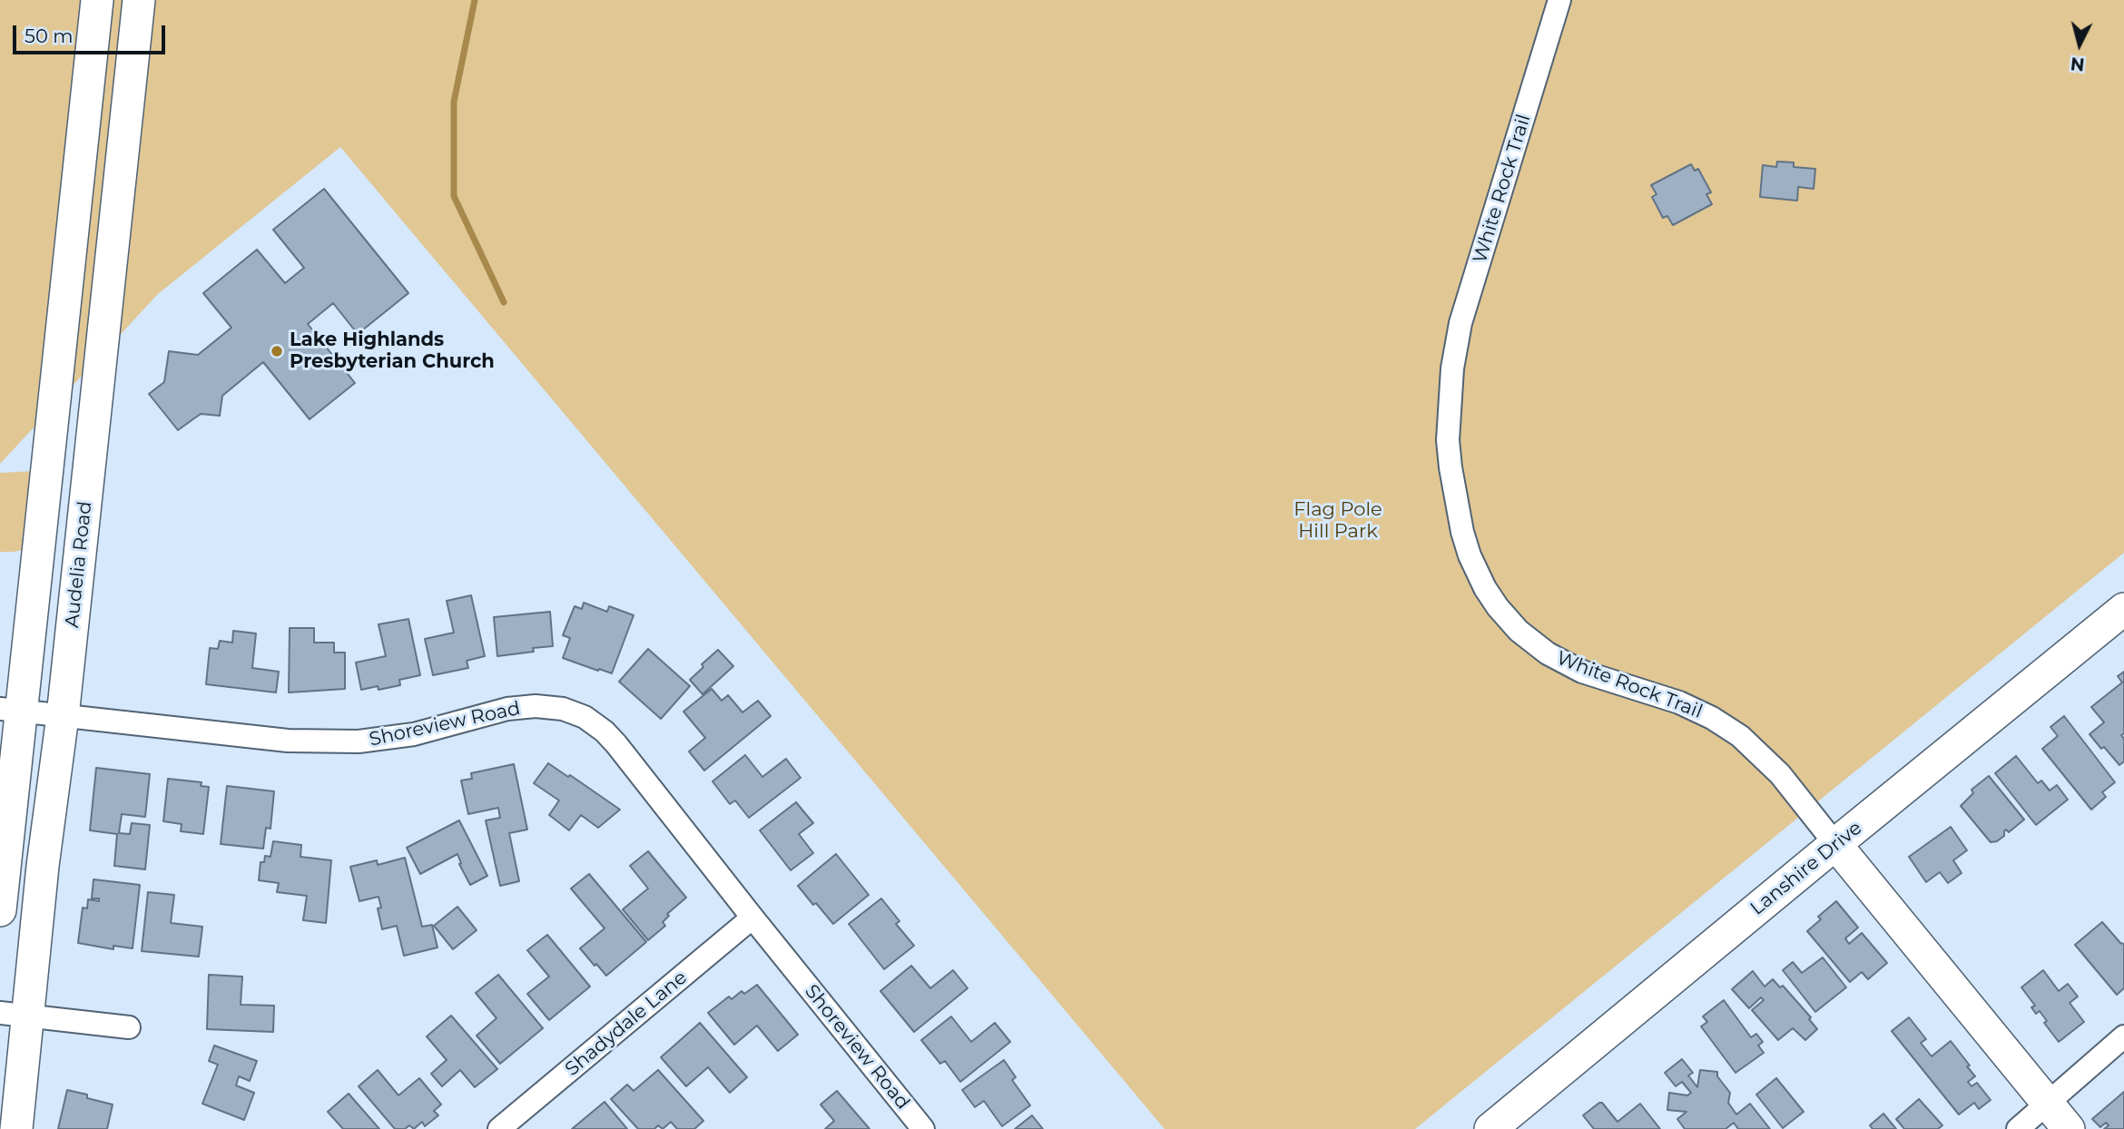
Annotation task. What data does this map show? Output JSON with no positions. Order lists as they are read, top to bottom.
{
  "streets": {
    "main road": ["White Rock Trail", "Audelia Road", "Lanshire Drive"],
    "street": ["Shoreview Road", "Shadydale Lane"]
  },
  "crossings": [
    ["White Rock Trail", "Lanshire Drive"],
    ["Audelia Road", "Shoreview Road"],
    ["Shoreview Road", "Shadydale Lane"]
  ],
  "parks": ["Flag Pole Hill Park"],
  "places": ["Lake Highlands Presbyterian Church"],
  "scale_bar": "50 m",
  "north": "bottom"
}
